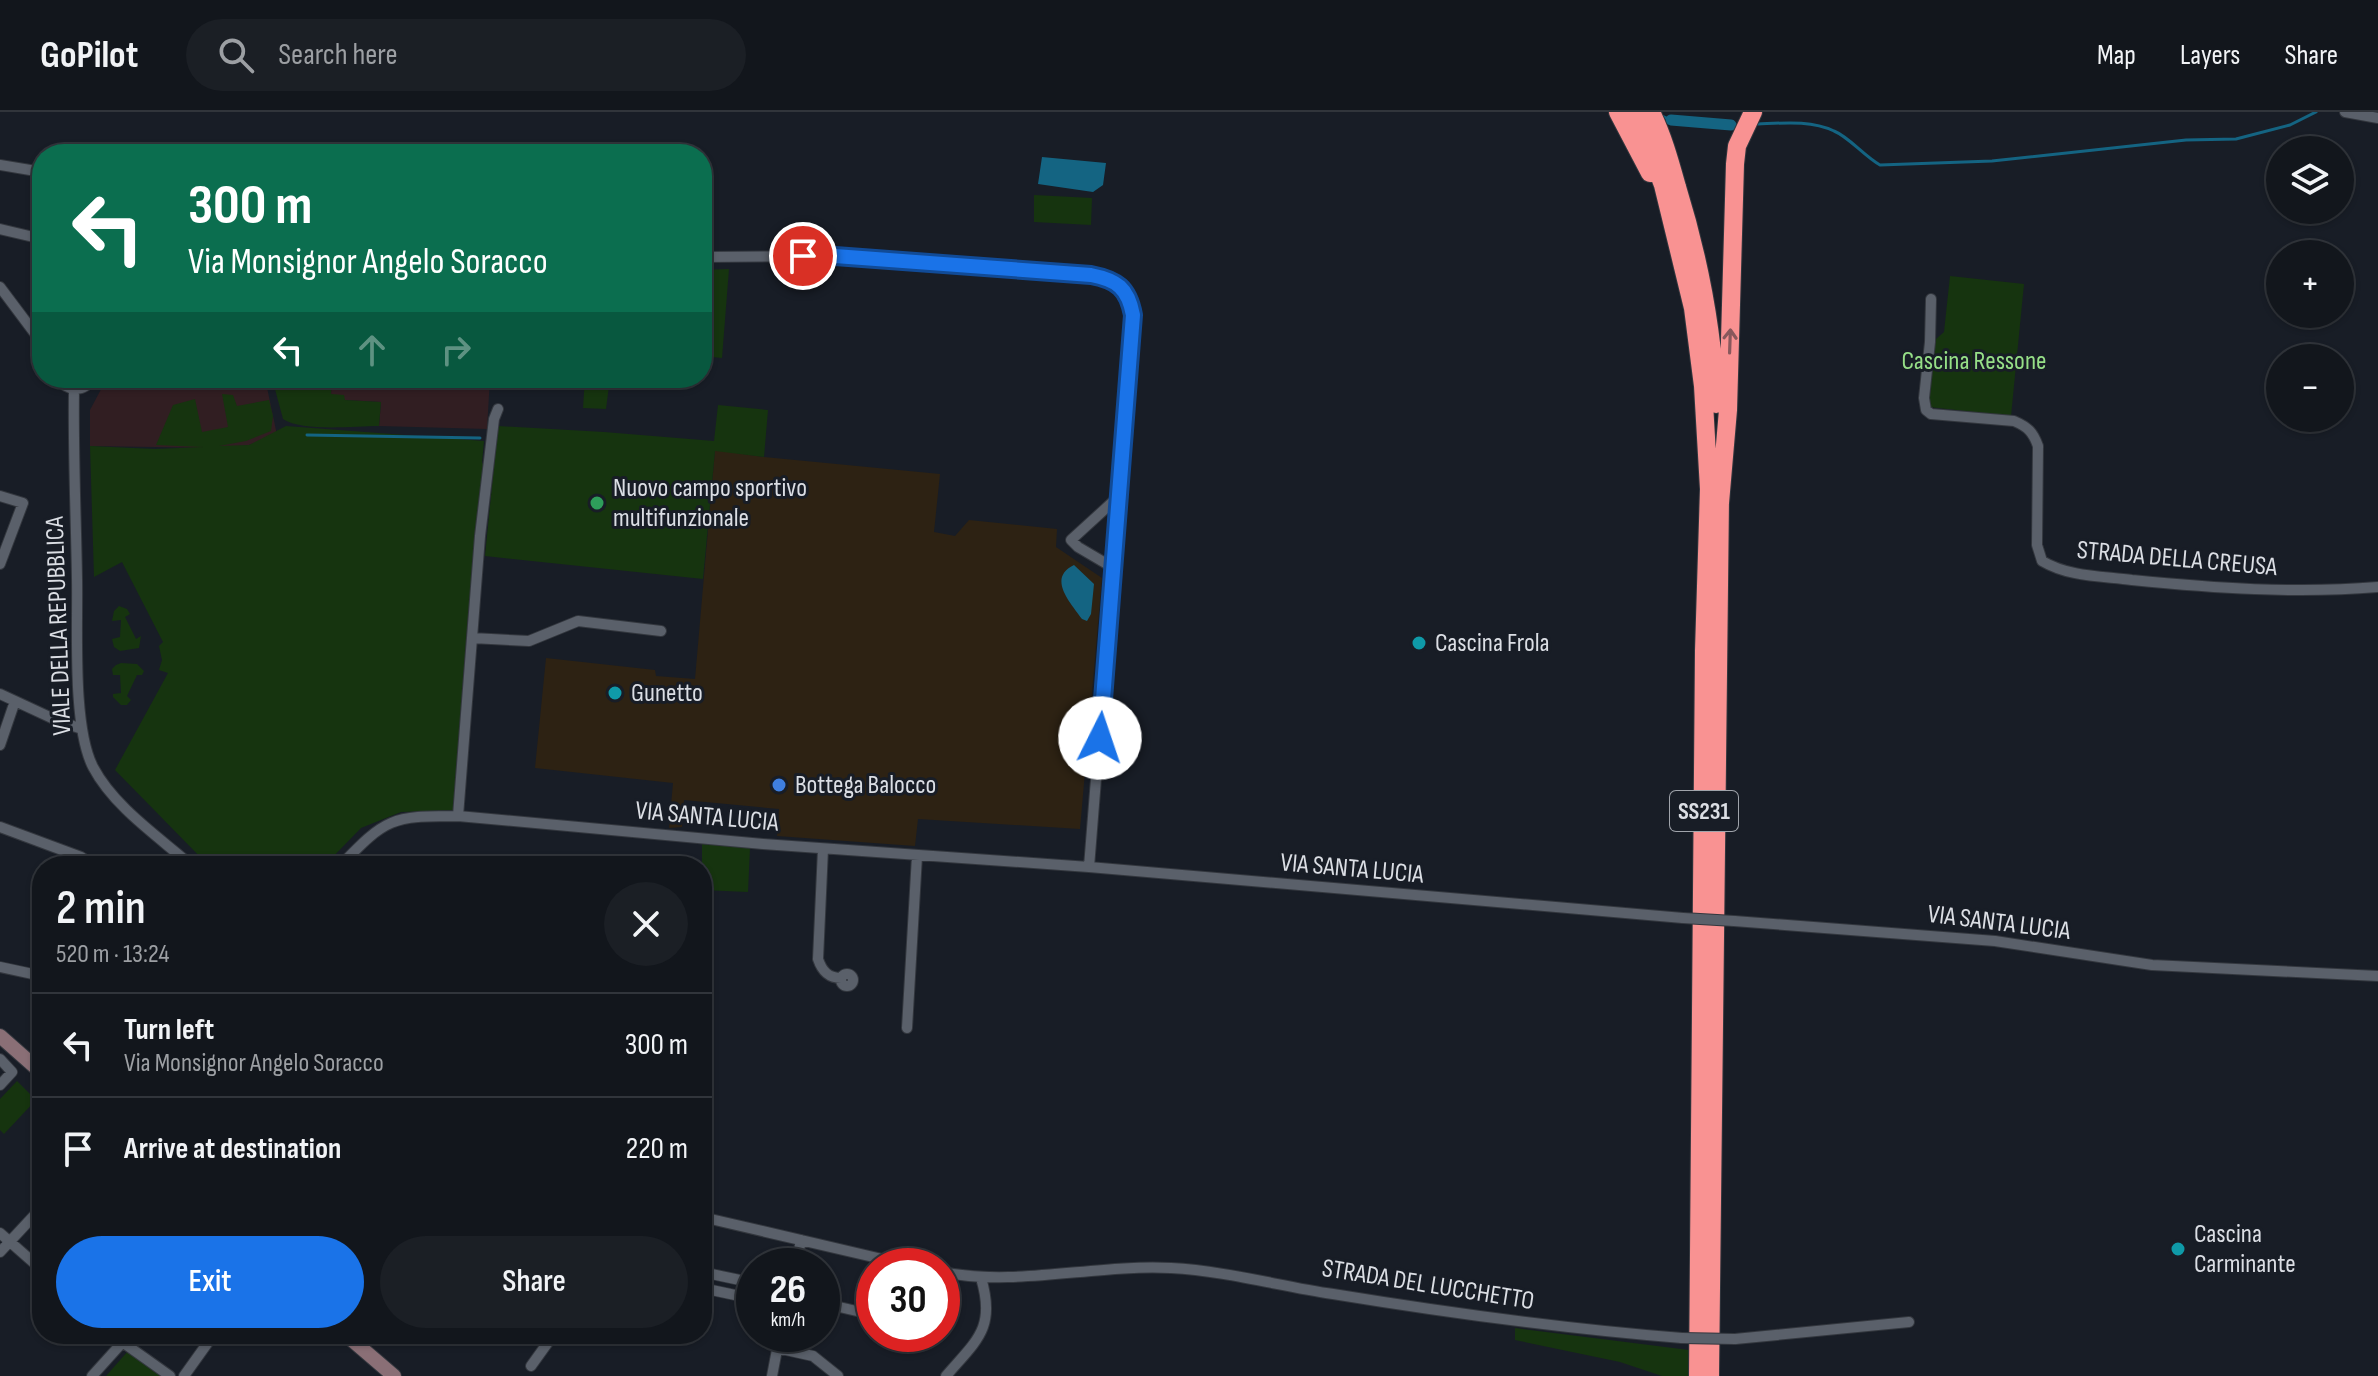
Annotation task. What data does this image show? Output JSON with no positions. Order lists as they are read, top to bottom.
{
  "streets": {
    "highway": ["SS231"],
    "street": [
      "STRADA DELLA CREUSA",
      "VIALE DELLA REPUBBLICA",
      "VIA SANTA LUCIA",
      "STRADA DEL LUCCHETTO"
    ]
  },
  "parks": ["Cascina Ressone"],
  "places": [
    "Nuovo campo sportivo multifunzionale",
    "Cascina Frola",
    "Gunetto",
    "Bottega Balocco",
    "Cascina Carminante"
  ],
  "page": {
    "header": "GoPilot",
    "search": "Search here",
    "nav": ["Map", "Layers", "Share"],
    "map_buttons": ["+", "−"],
    "turn": ["300 m", "Via Monsignor Angelo Soracco"],
    "heading": ["2 min", "520 m · 13:24"],
    "list": [
      {
        "name": "Turn left",
        "note": "Via Monsignor Angelo Soracco",
        "value": "300 m"
      },
      {
        "name": "Arrive at destination",
        "value": "220 m"
      }
    ],
    "buttons": ["Exit", "Share"],
    "speed": "26 km/h",
    "limit": "30"
  }
}
